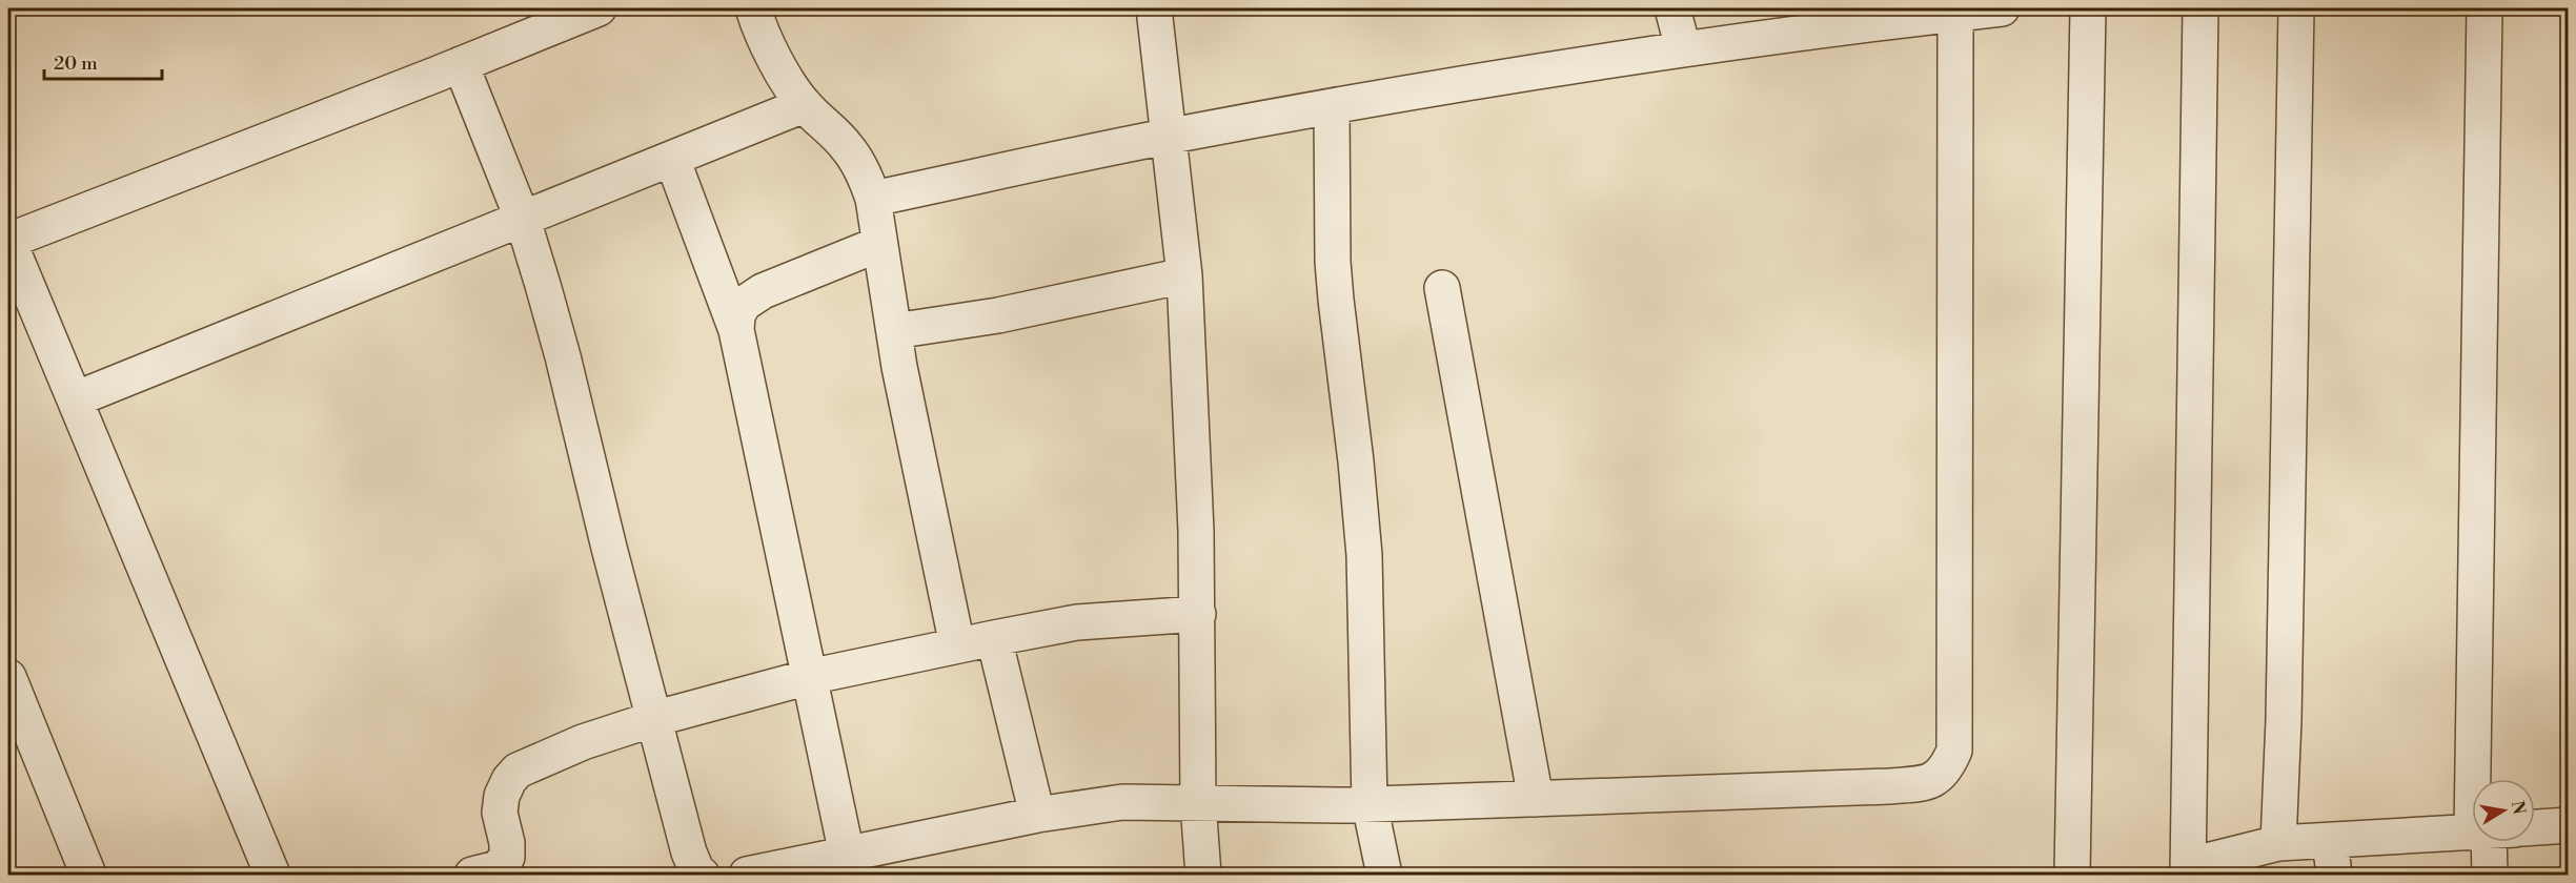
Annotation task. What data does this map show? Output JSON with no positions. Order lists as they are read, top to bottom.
{
  "scale_bar": "20 m",
  "north": "right"
}
